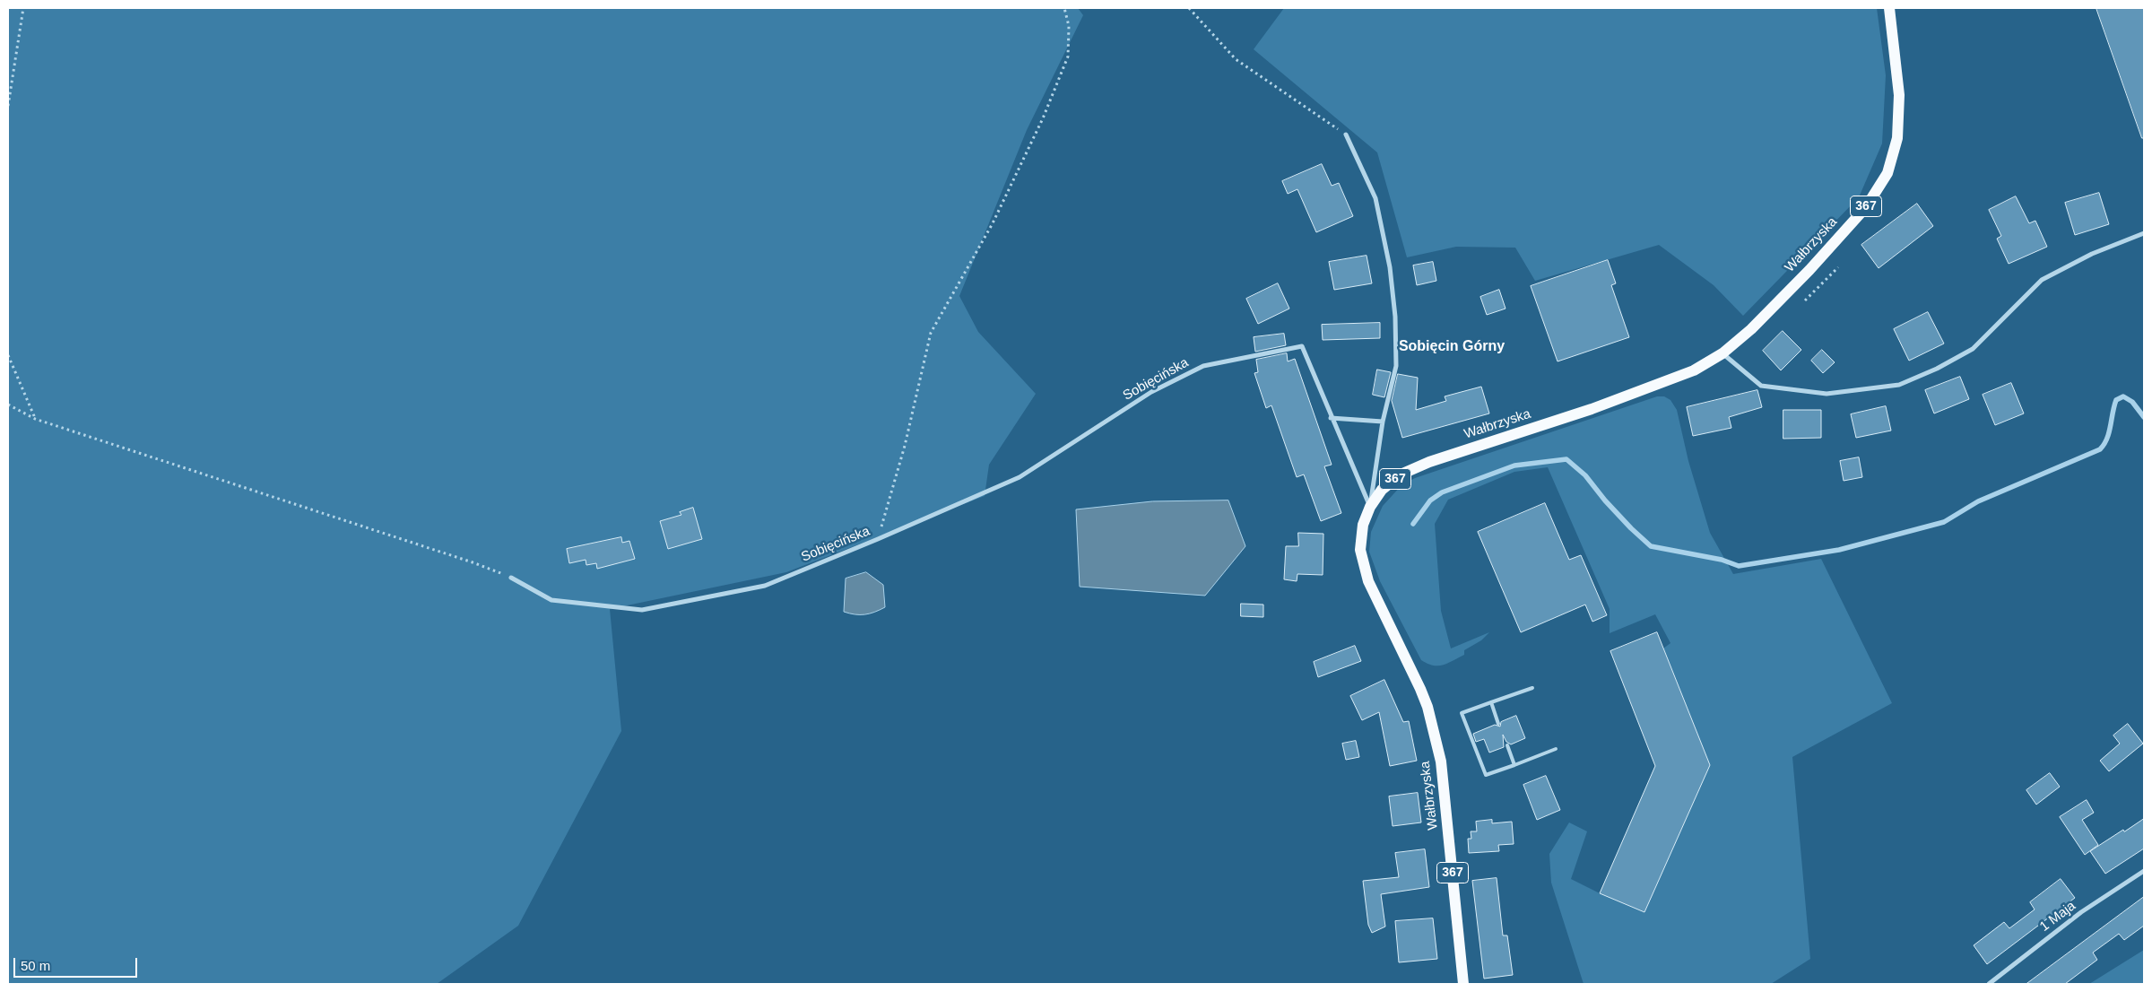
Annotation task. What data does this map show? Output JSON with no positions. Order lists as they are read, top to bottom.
{
  "streets": {
    "main road": ["367", "Wałbrzyska"],
    "street": ["Sobięcińska", "1 Maja"]
  },
  "crossings": [
    ["Wałbrzyska", "Sobięcińska"]
  ],
  "districts": ["Sobięcin Górny"],
  "scale_bar": "50 m"
}
